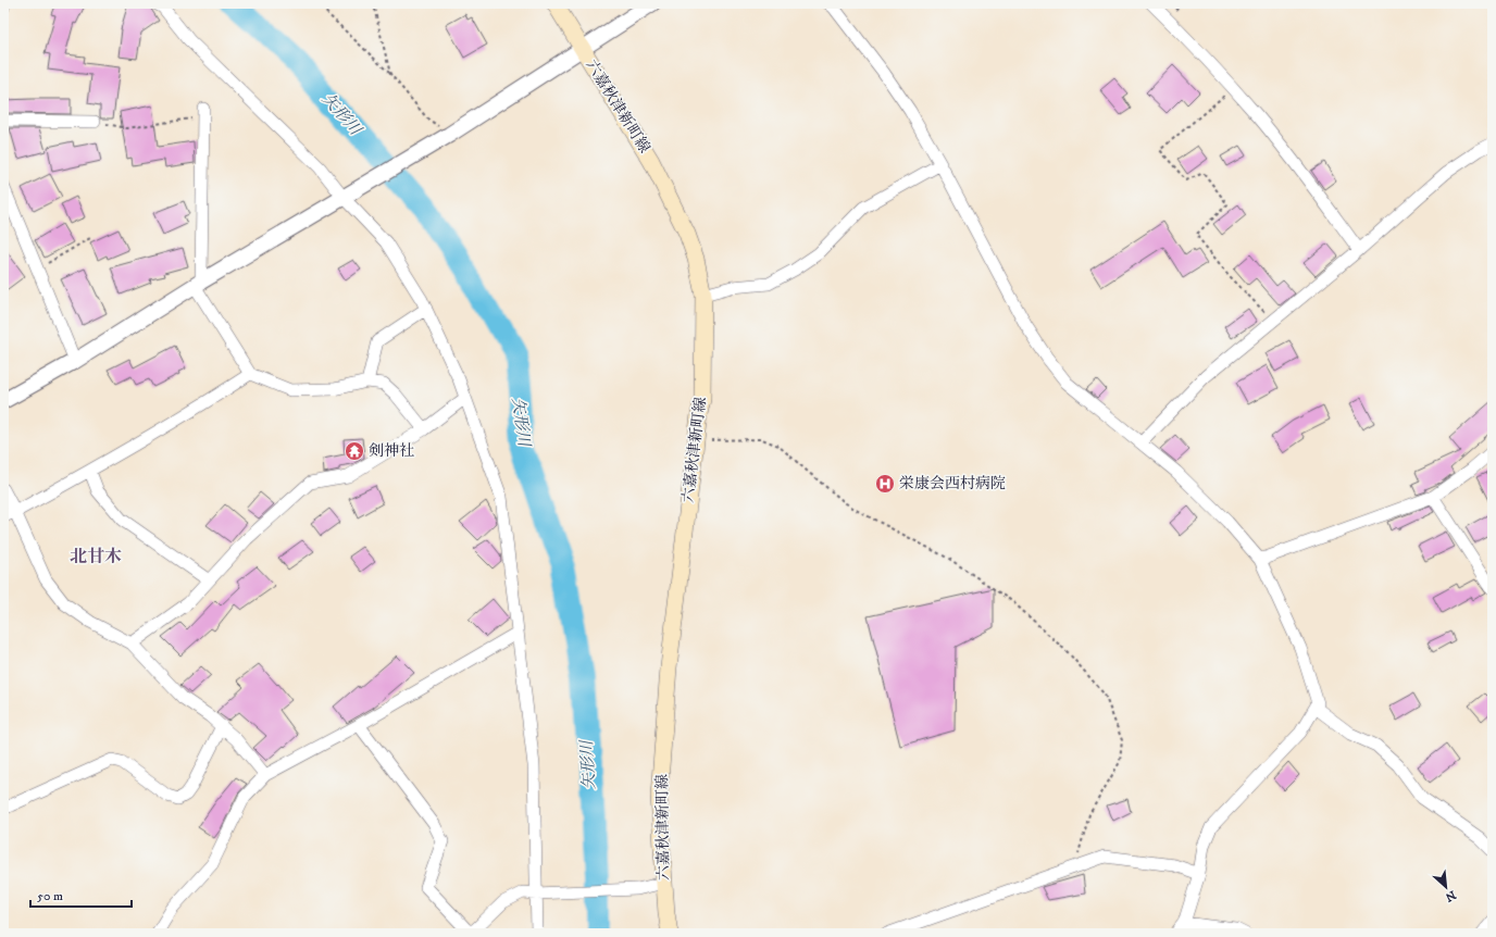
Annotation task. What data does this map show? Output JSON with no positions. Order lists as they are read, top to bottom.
{
  "streets": {
    "main road": ["六嘉秋津新町線"]
  },
  "districts": ["北甘木"],
  "water": ["矢形川"],
  "places": {
    "temple": ["剣神社"],
    "hospital": ["栄康会西村病院"]
  },
  "scale_bar": "50 m",
  "north": "bottom right"
}
